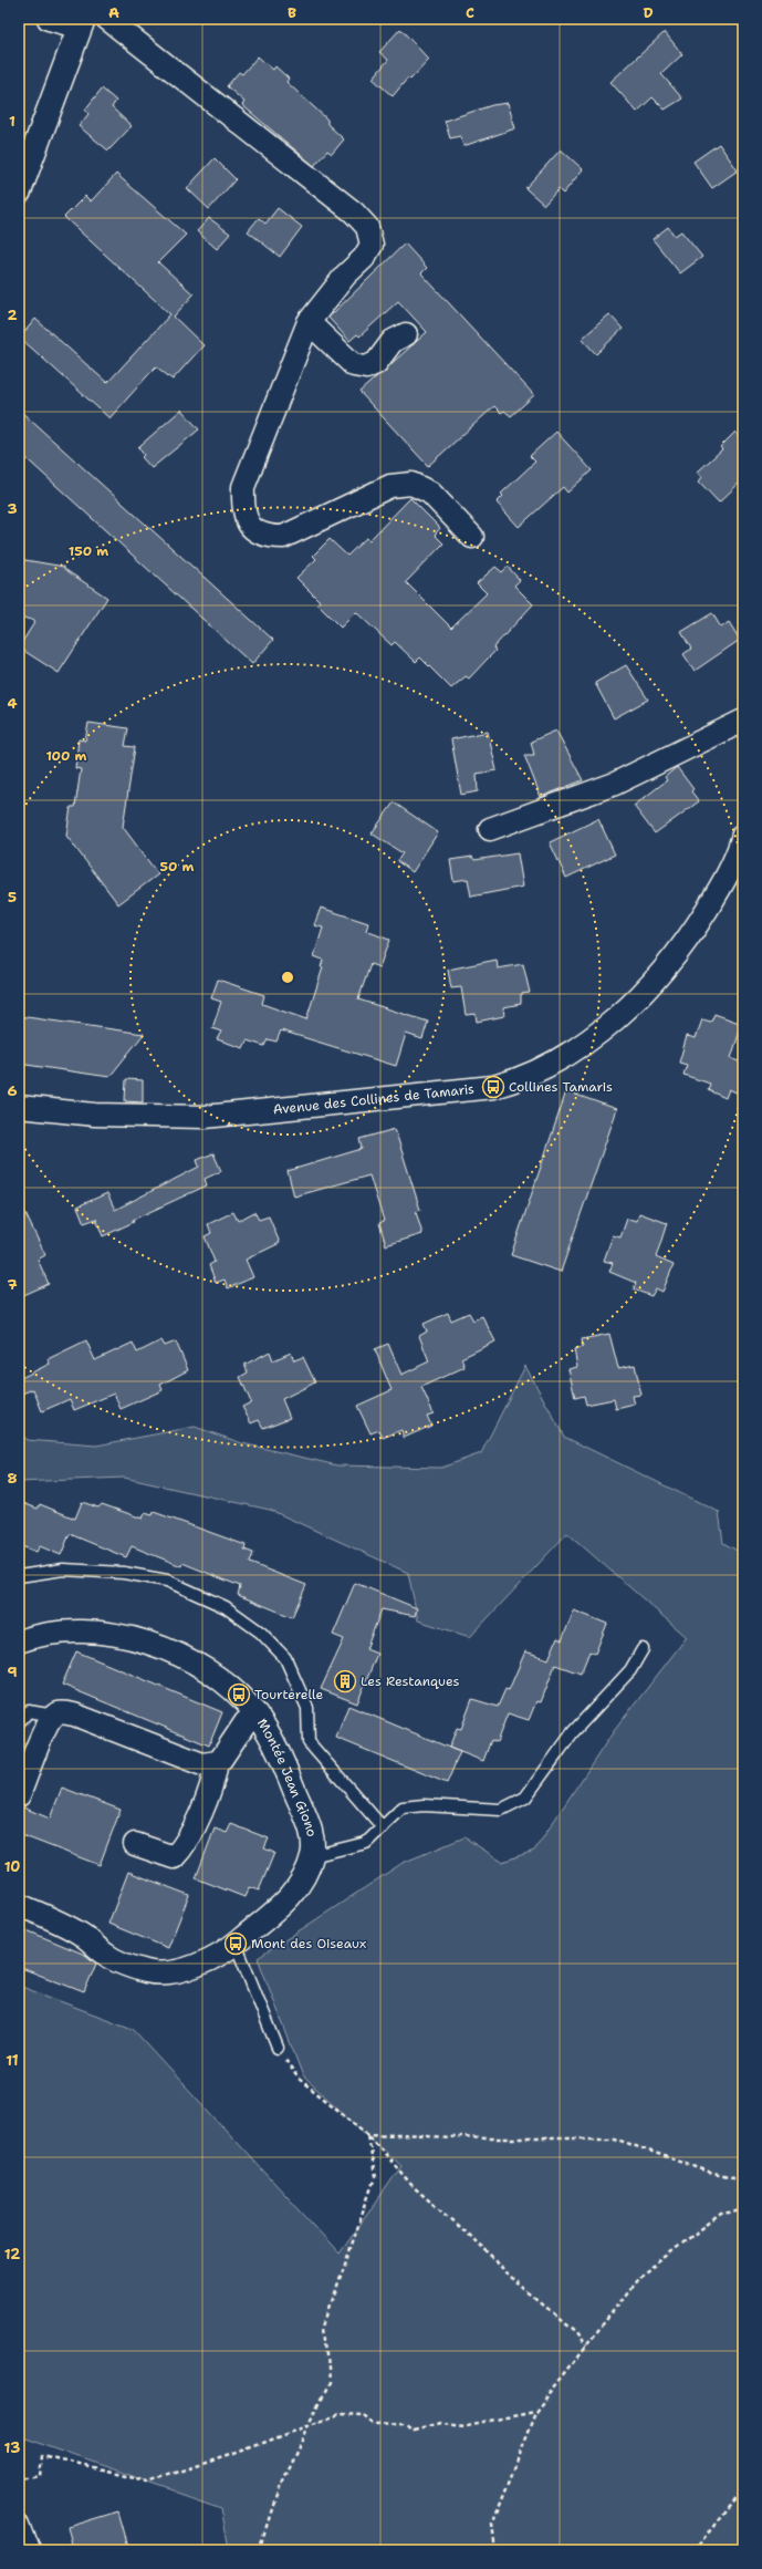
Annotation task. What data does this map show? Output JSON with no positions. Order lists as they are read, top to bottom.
{
  "streets": {
    "street": ["Avenue des Collines de Tamaris", "Montée Jean Giono"]
  },
  "places": {
    "bus stop": ["Collines Tamaris", "Tourterelle", "Mont des Oiseaux"],
    "building": ["Les Restanques"]
  },
  "grid": {
    "columns": [
      "A",
      "B",
      "C",
      "D"
    ],
    "rows": [
      "1",
      "2",
      "3",
      "4",
      "5",
      "6",
      "7",
      "8",
      "9",
      "10",
      "11",
      "12",
      "13"
    ]
  },
  "rings": ["150 m", "100 m", "50 m"]
}
